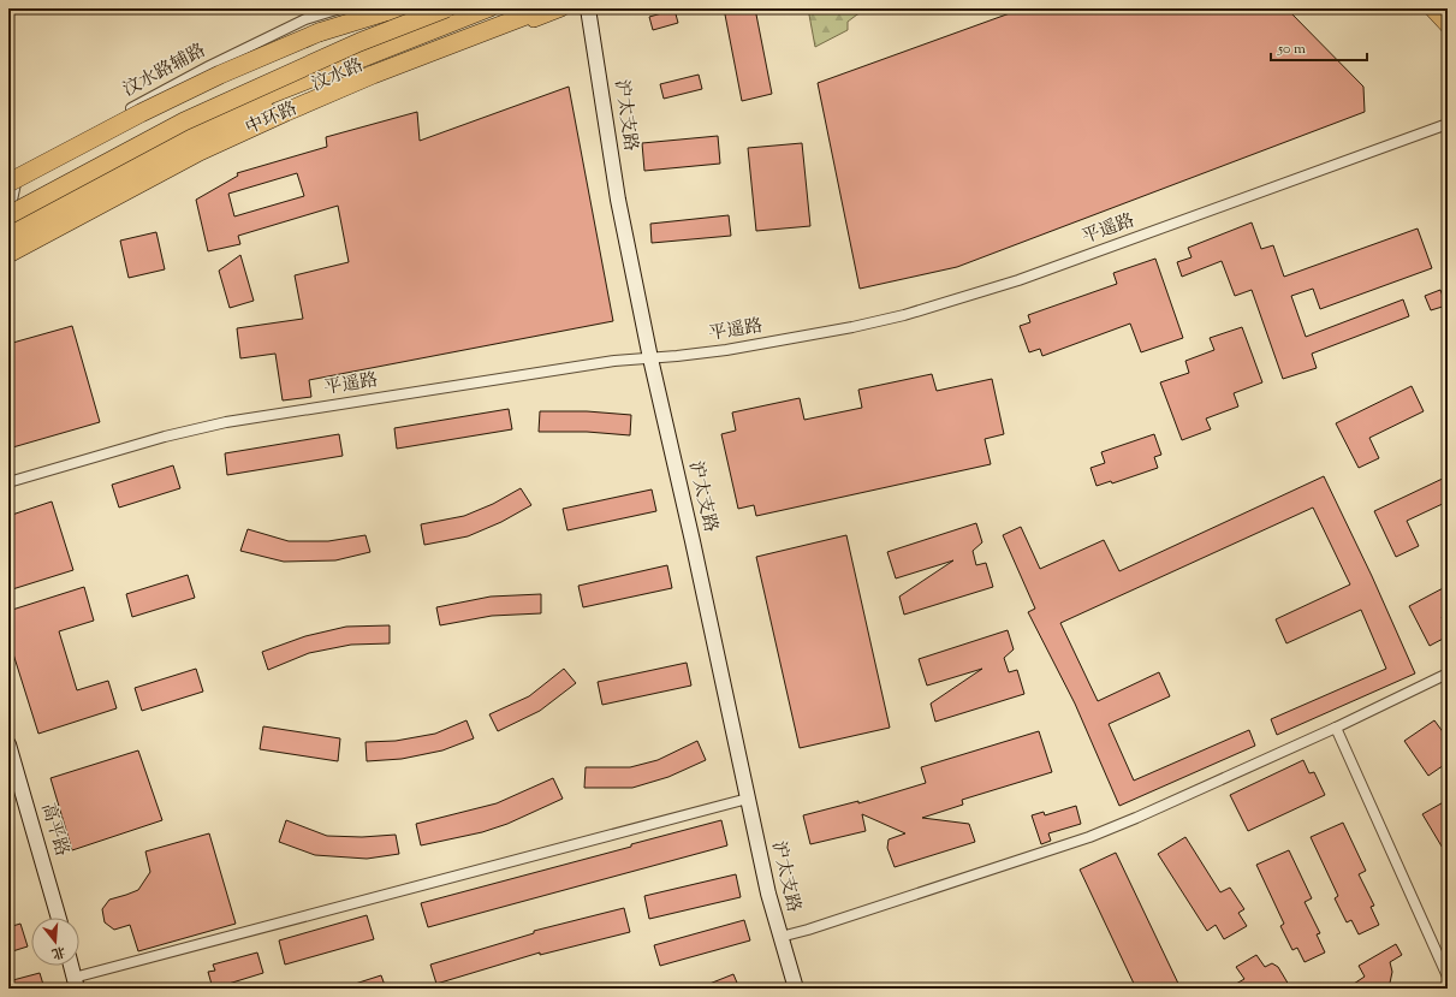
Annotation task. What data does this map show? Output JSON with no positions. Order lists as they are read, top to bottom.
{
  "streets": {
    "highway": ["中环路"],
    "main road": ["汶水路"],
    "street": [
      "汶水路辅路",
      "沪太支路",
      "平遥路",
      "高平路"
    ]
  },
  "crossings": [
    ["汶水路", "中环路"],
    ["沪太支路", "平遥路"]
  ],
  "scale_bar": "50 m",
  "north": "bottom"
}
